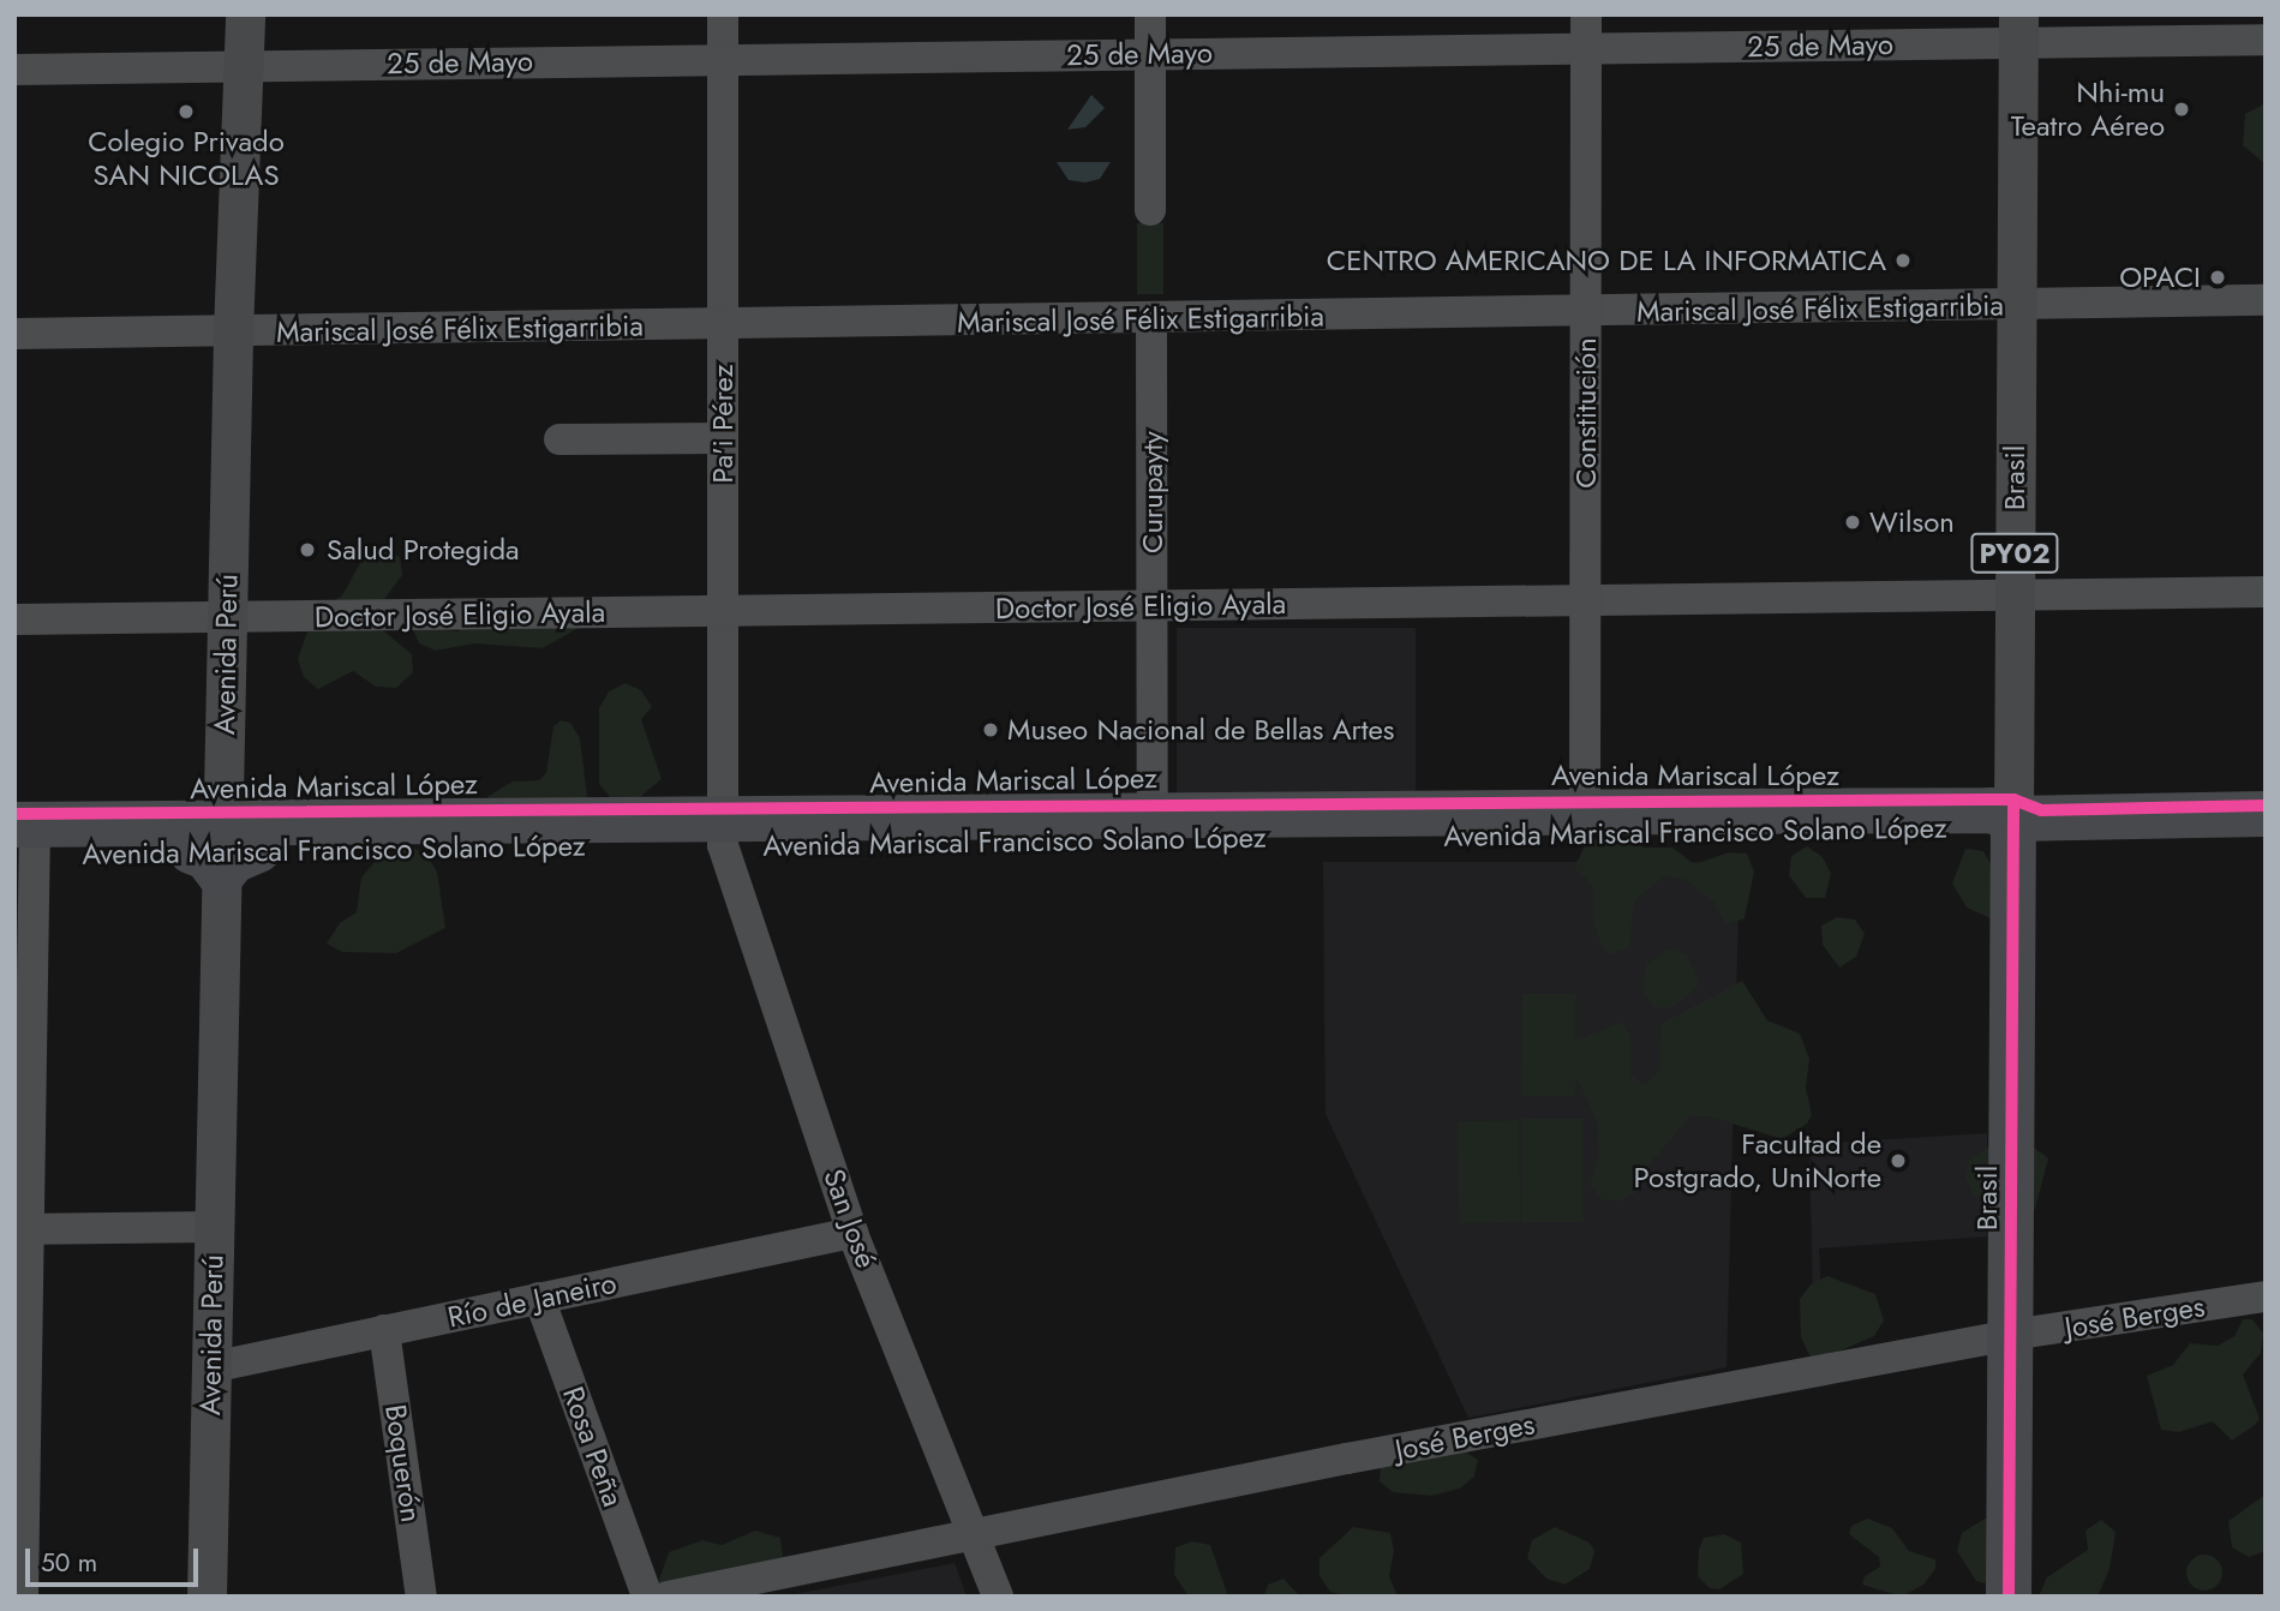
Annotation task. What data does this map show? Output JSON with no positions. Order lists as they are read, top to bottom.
{
  "streets": {
    "highway": ["Brasil", "PY02", "Avenida Mariscal Francisco Solano López"],
    "main road": ["Avenida Perú"],
    "street": [
      "25 de Mayo",
      "Mariscal José Félix Estigarribia",
      "Constitución",
      "Pa'i Pérez",
      "Curupayty",
      "Doctor José Eligio Ayala",
      "San José",
      "Río de Janeiro",
      "José Berges",
      "Rosa Peña",
      "Boquerón"
    ],
    "cycle path": ["Avenida Mariscal López"]
  },
  "crossings": [
    ["25 de Mayo", "Constitución"],
    ["25 de Mayo", "Pa'i Pérez"],
    ["25 de Mayo", "Brasil"],
    ["25 de Mayo", "Avenida Perú"],
    ["Mariscal José Félix Estigarribia", "Constitución"],
    ["Mariscal José Félix Estigarribia", "Pa'i Pérez"],
    ["Mariscal José Félix Estigarribia", "Brasil"],
    ["Mariscal José Félix Estigarribia", "Curupayty"],
    ["Mariscal José Félix Estigarribia", "Avenida Perú"],
    ["Constitución", "Doctor José Eligio Ayala"],
    ["Constitución", "Avenida Mariscal Francisco Solano López"],
    ["Pa'i Pérez", "Doctor José Eligio Ayala"],
    ["Pa'i Pérez", "Avenida Mariscal Francisco Solano López"],
    ["Pa'i Pérez", "San José"],
    ["Brasil", "Doctor José Eligio Ayala"],
    ["Brasil", "Avenida Mariscal Francisco Solano López"],
    ["Brasil", "José Berges"],
    ["Curupayty", "Doctor José Eligio Ayala"],
    ["Curupayty", "Avenida Mariscal Francisco Solano López"],
    ["Doctor José Eligio Ayala", "Avenida Perú"],
    ["Avenida Perú", "Avenida Mariscal Francisco Solano López"],
    ["Avenida Perú", "Río de Janeiro"],
    ["Avenida Mariscal Francisco Solano López", "San José"],
    ["San José", "Río de Janeiro"],
    ["San José", "José Berges"],
    ["Río de Janeiro", "Rosa Peña"],
    ["Río de Janeiro", "Boquerón"]
  ],
  "places": [
    "Nhi-mu Teatro Aéreo",
    "Colegio Privado SAN NICOLAS",
    "CENTRO AMERICANO DE LA INFORMATICA",
    "OPACI",
    "Wilson",
    "Salud Protegida",
    "Museo Nacional de Bellas Artes",
    "Facultad de Postgrado, UniNorte"
  ],
  "scale_bar": "50 m"
}
